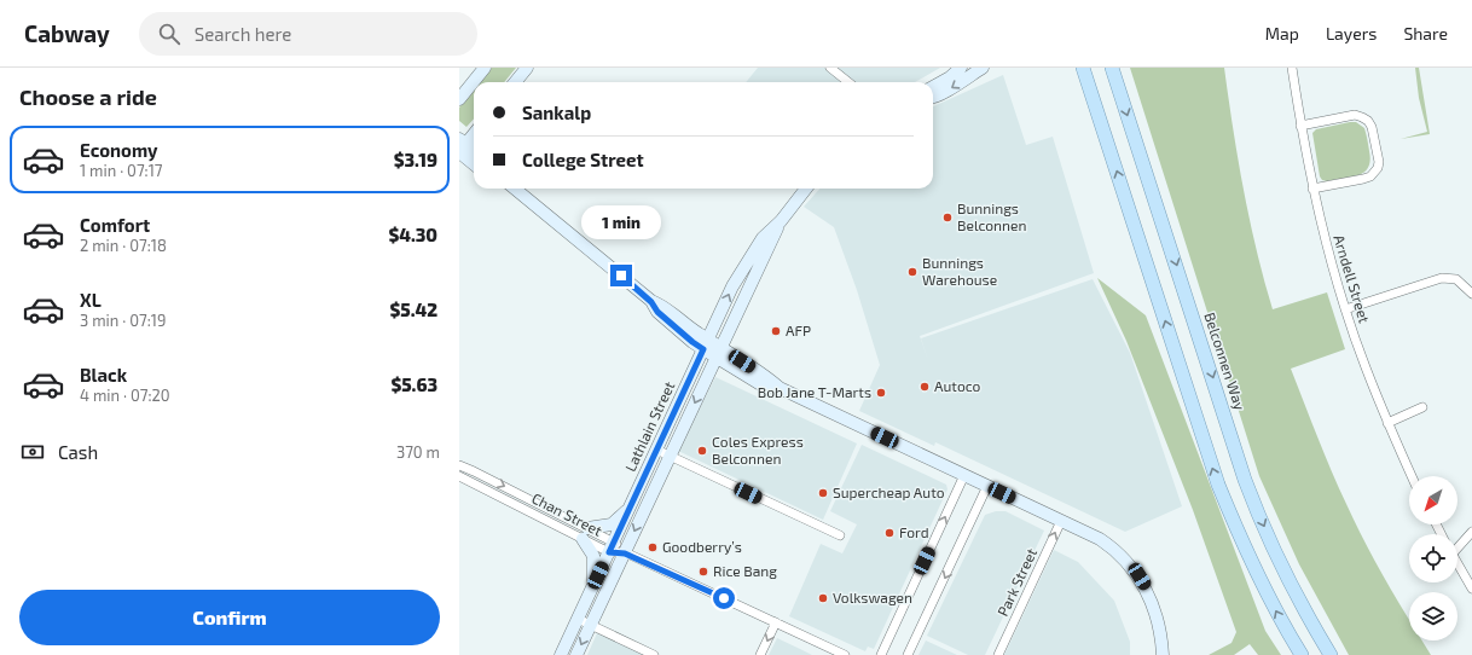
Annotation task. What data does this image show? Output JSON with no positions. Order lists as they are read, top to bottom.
{
  "streets": {
    "main road": ["Belconnen Way"],
    "street": [
      "Arndell Street",
      "Lathlain Street",
      "Chan Street",
      "Park Street"
    ]
  },
  "crossings": [
    ["Lathlain Street", "Chan Street"]
  ],
  "one_way": ["Park Street"],
  "places": [
    "Bunnings Belconnen",
    "Bunnings Warehouse",
    "AFP",
    "Autoco",
    "Bob Jane T-Marts",
    "Coles Express Belconnen",
    "Supercheap Auto",
    "Ford",
    "Goodberry’s",
    "Rice Bang",
    "Volkswagen"
  ],
  "north": "bottom left",
  "page": {
    "header": "Cabway",
    "search": "Search here",
    "nav": ["Map", "Layers", "Share"],
    "heading": "Choose a ride",
    "banner": ["Sankalp", "College Street"],
    "list": [
      {
        "name": "Economy",
        "note": "1 min · 07:17",
        "value": "$3.19"
      },
      {
        "name": "Comfort",
        "note": "2 min · 07:18",
        "value": "$4.30"
      },
      {
        "name": "XL",
        "note": "3 min · 07:19",
        "value": "$5.42"
      },
      {
        "name": "Black",
        "note": "4 min · 07:20",
        "value": "$5.63"
      }
    ],
    "bubble": "1 min",
    "pay": ["Cash", "370 m"],
    "buttons": "Confirm"
  }
}
